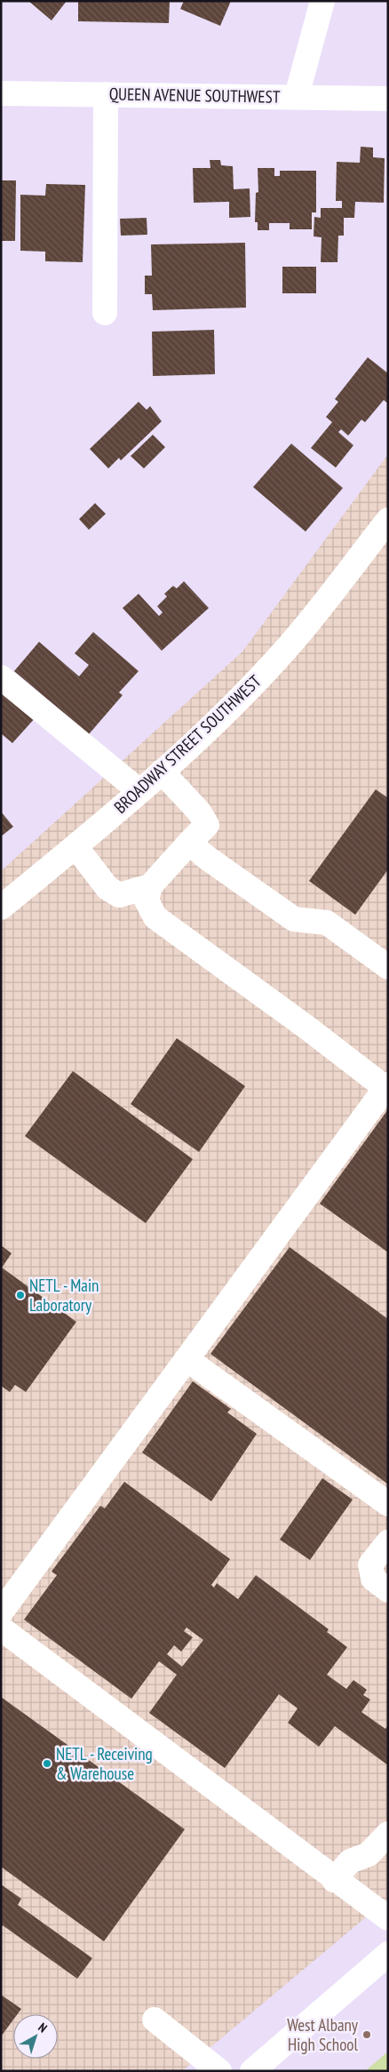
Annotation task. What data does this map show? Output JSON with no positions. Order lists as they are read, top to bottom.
{
  "streets": {
    "street": ["QUEEN AVENUE SOUTHWEST", "BROADWAY STREET SOUTHWEST"]
  },
  "places": ["NETL - Main Laboratory", "NETL - Receiving & Warehouse", "West Albany High School"],
  "north": "top right"
}
